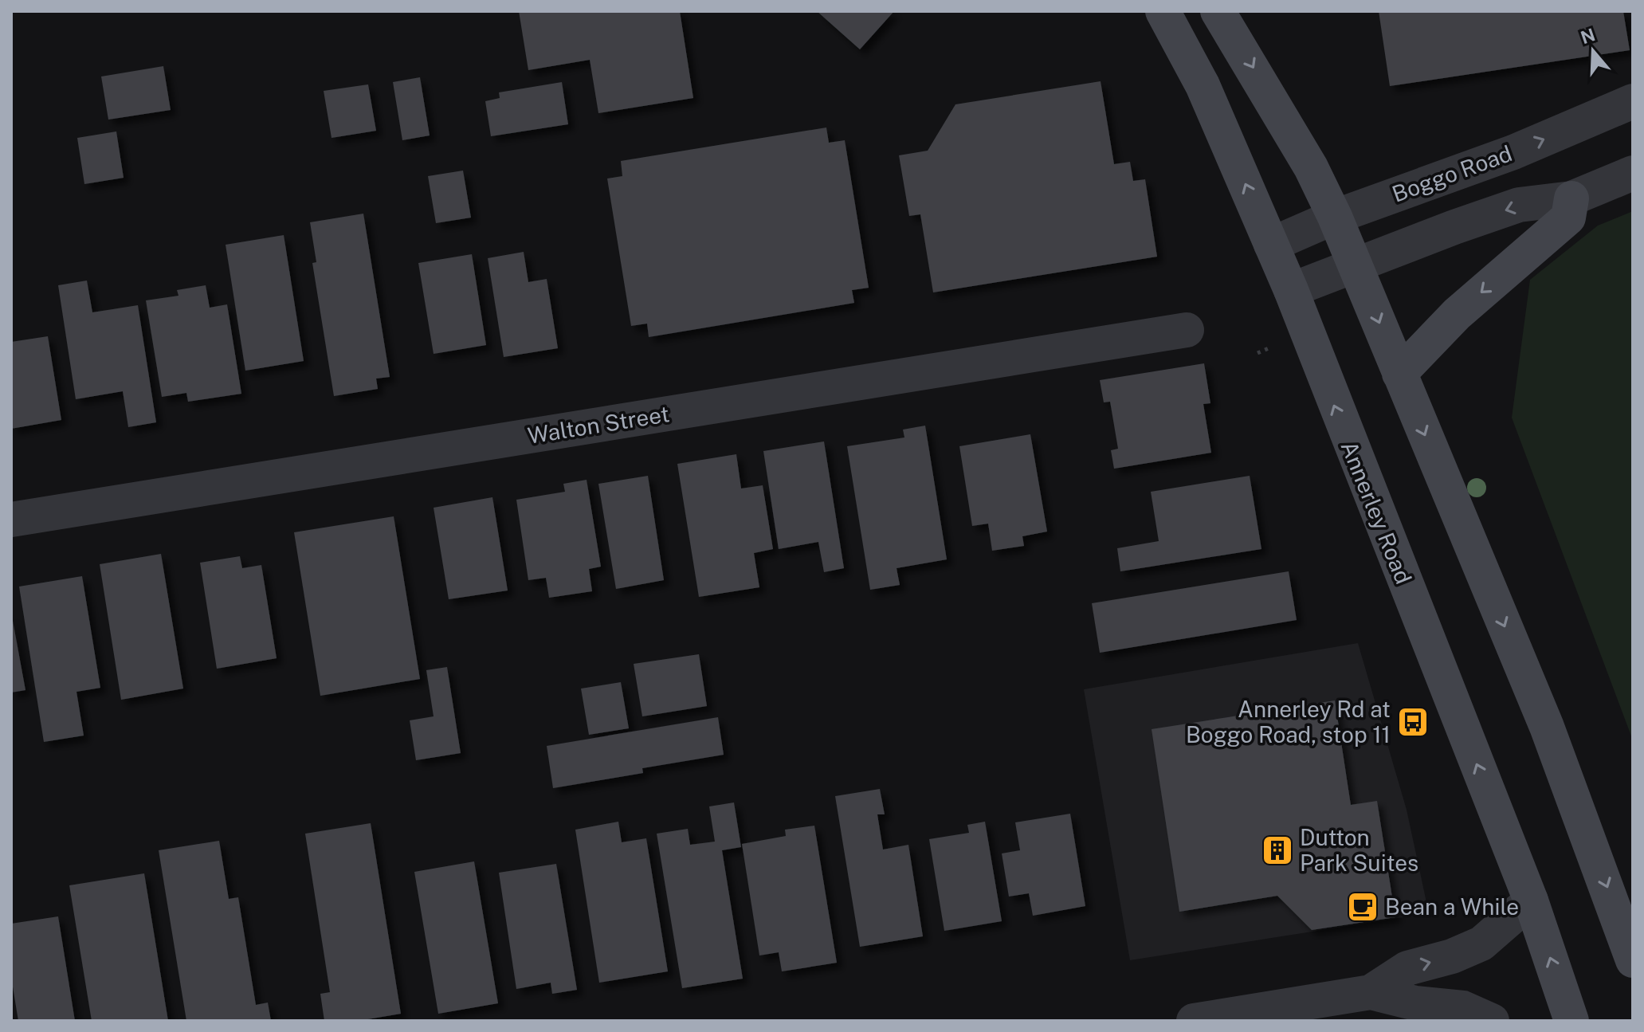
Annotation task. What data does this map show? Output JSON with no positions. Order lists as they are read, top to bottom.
{
  "streets": {
    "main road": ["Annerley Road"],
    "street": ["Boggo Road", "Walton Street"]
  },
  "crossings": [
    ["Boggo Road", "Annerley Road"]
  ],
  "places": {
    "bus stop": ["Annerley Rd at Boggo Road, stop 11"],
    "building": ["Dutton Park Suites"],
    "cafe": ["Bean a While"]
  },
  "north": "top"
}
